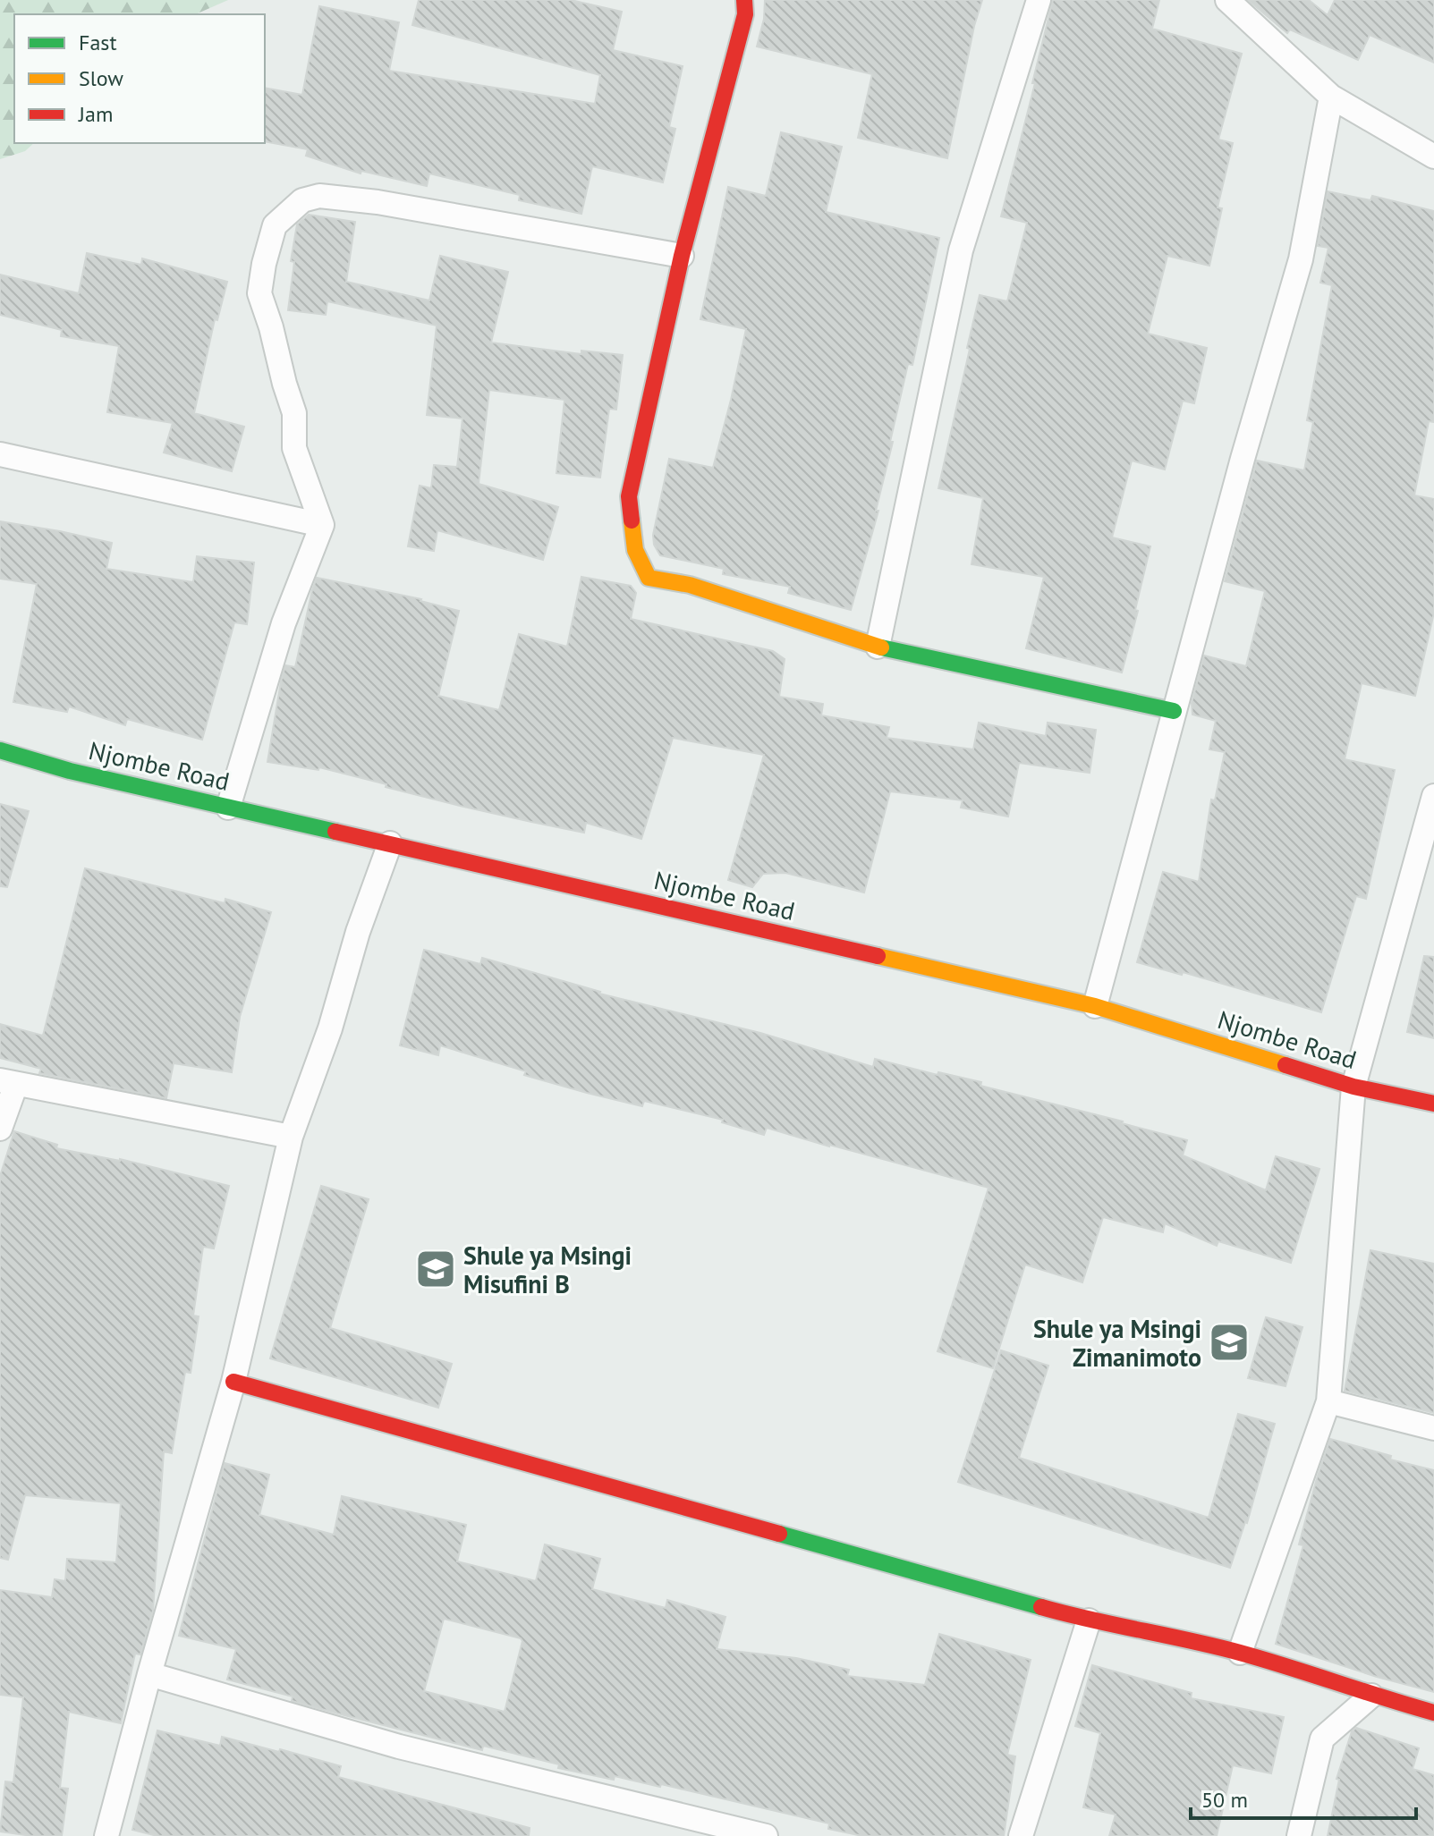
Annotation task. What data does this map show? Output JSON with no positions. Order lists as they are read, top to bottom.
{
  "streets": {
    "main road": ["Njombe Road"]
  },
  "places": {
    "school or university": ["Shule ya Msingi Misufini B", "Shule ya Msingi Zimanimoto"]
  },
  "legend": ["Fast", "Slow", "Jam"],
  "scale_bar": "50 m"
}
